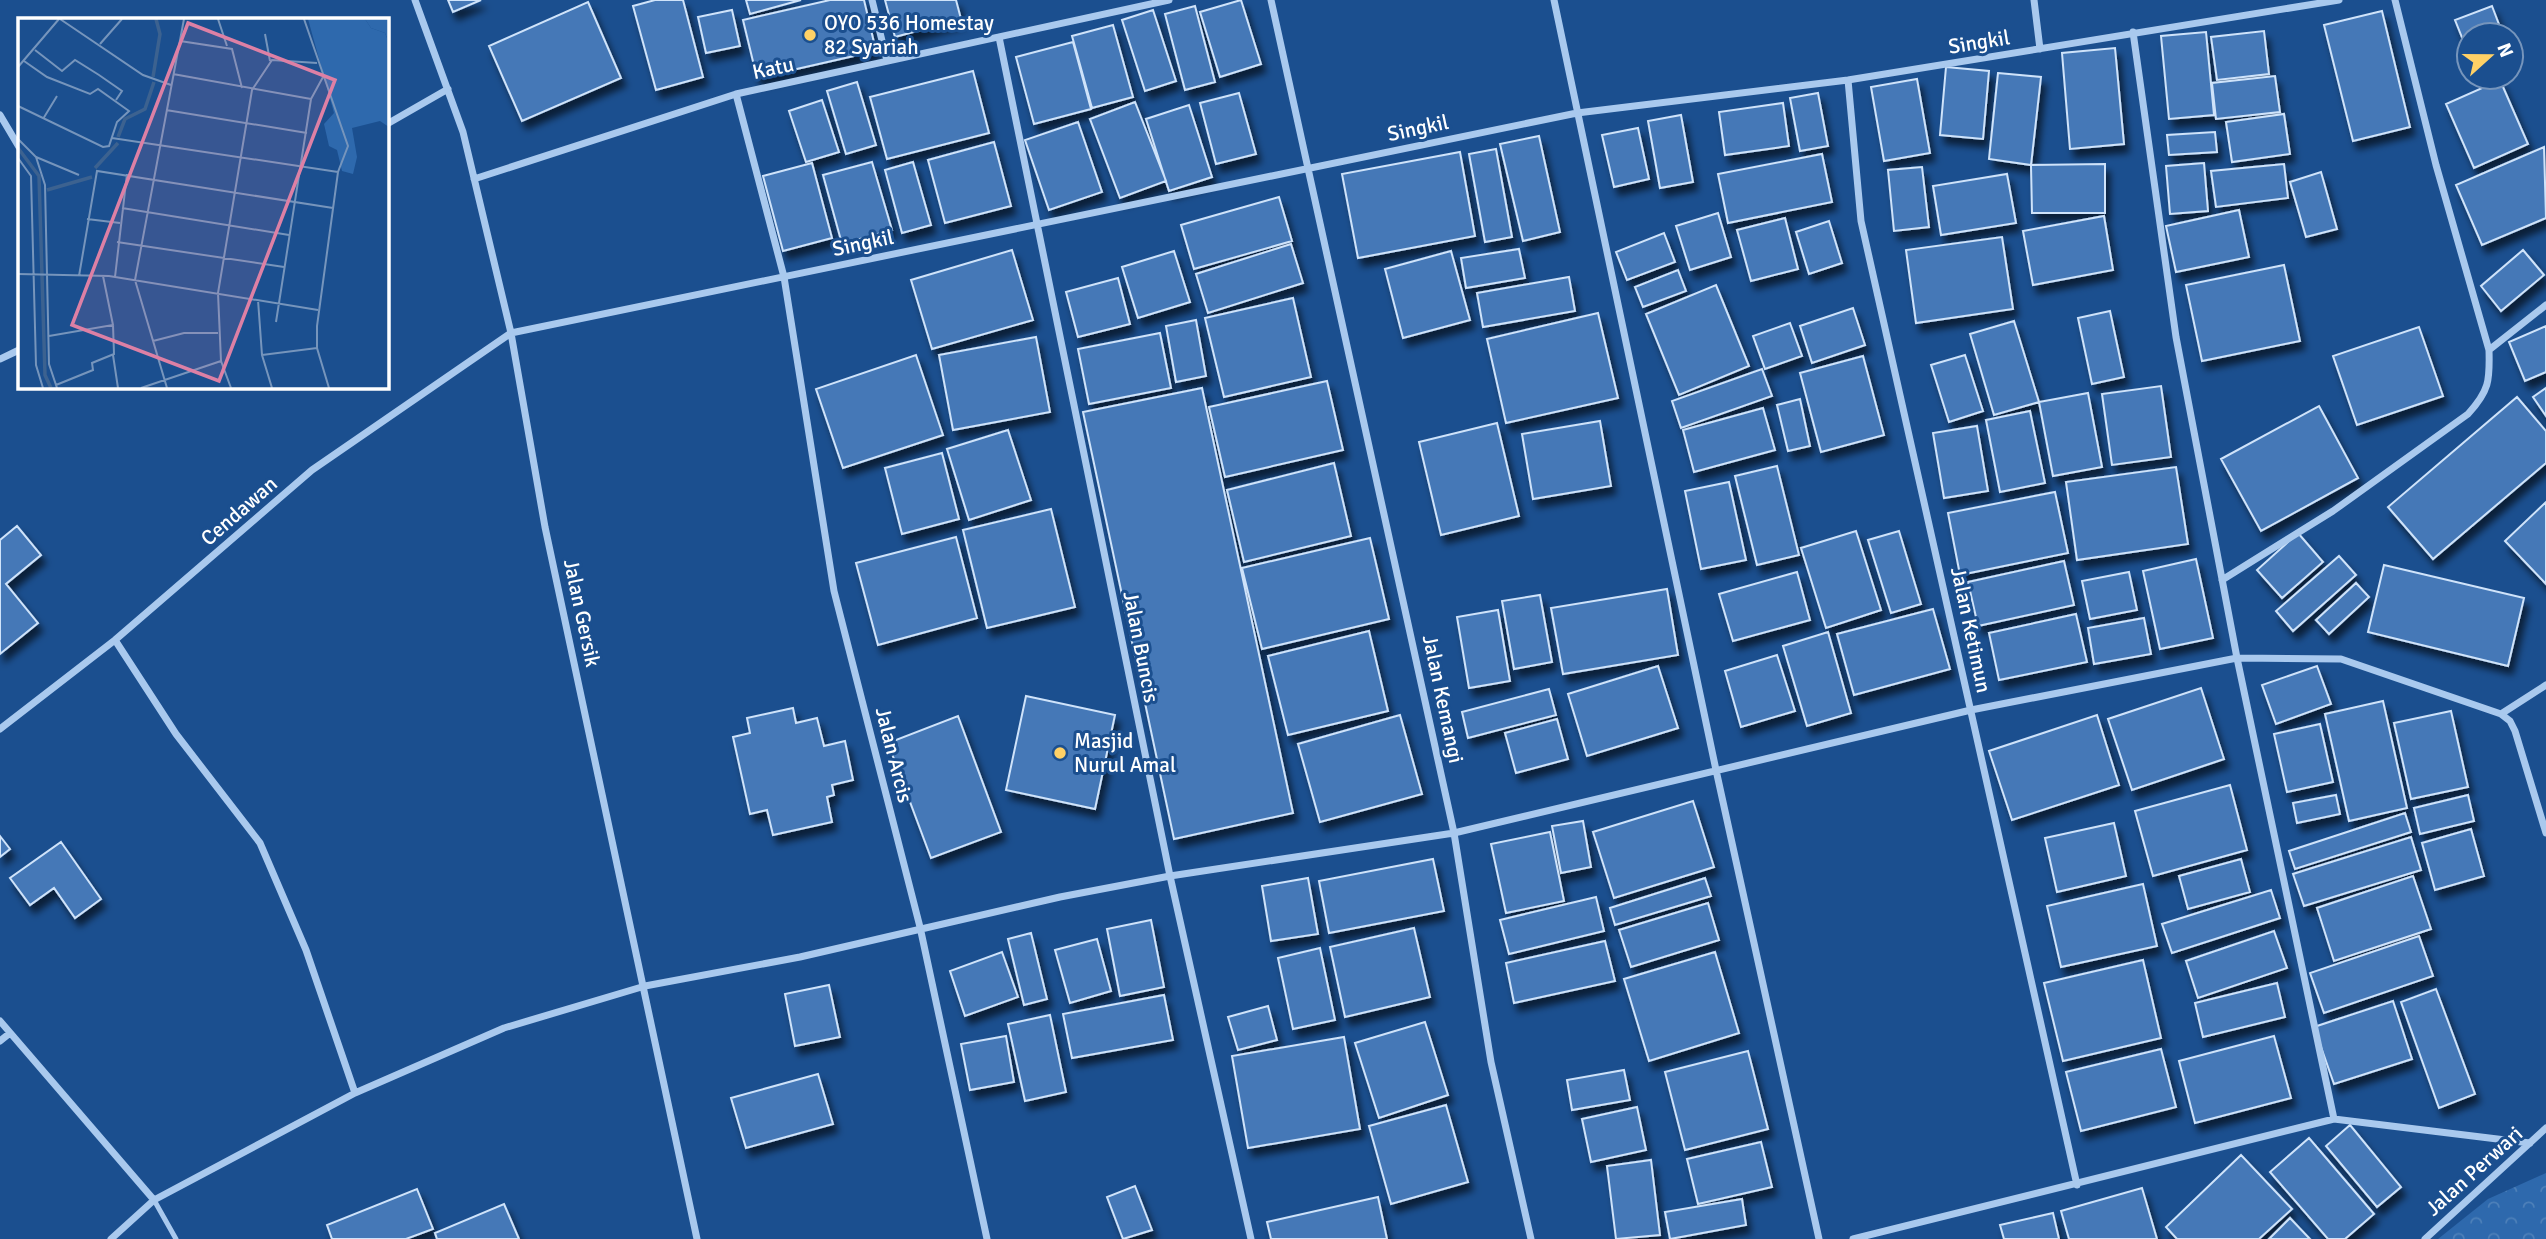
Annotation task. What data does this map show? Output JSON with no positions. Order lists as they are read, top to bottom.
{
  "streets": {
    "street": [
      "Singkil",
      "Katu",
      "Cendawan",
      "Jalan Gersik",
      "Jalan Ketimun",
      "Jalan Buncis",
      "Jalan Kemangi",
      "Jalan Arcis",
      "Jalan Perwari"
    ]
  },
  "crossings": [
    ["Singkil", "Cendawan"],
    ["Singkil", "Jalan Gersik"],
    ["Singkil", "Jalan Ketimun"],
    ["Singkil", "Jalan Buncis"],
    ["Singkil", "Jalan Kemangi"],
    ["Singkil", "Jalan Arcis"],
    ["Katu", "Jalan Gersik"],
    ["Katu", "Jalan Buncis"],
    ["Katu", "Jalan Arcis"],
    ["Cendawan", "Jalan Gersik"]
  ],
  "places": ["OYO 536 Homestay 82 Syariah", "Masjid Nurul Amal"],
  "north": "right"
}
